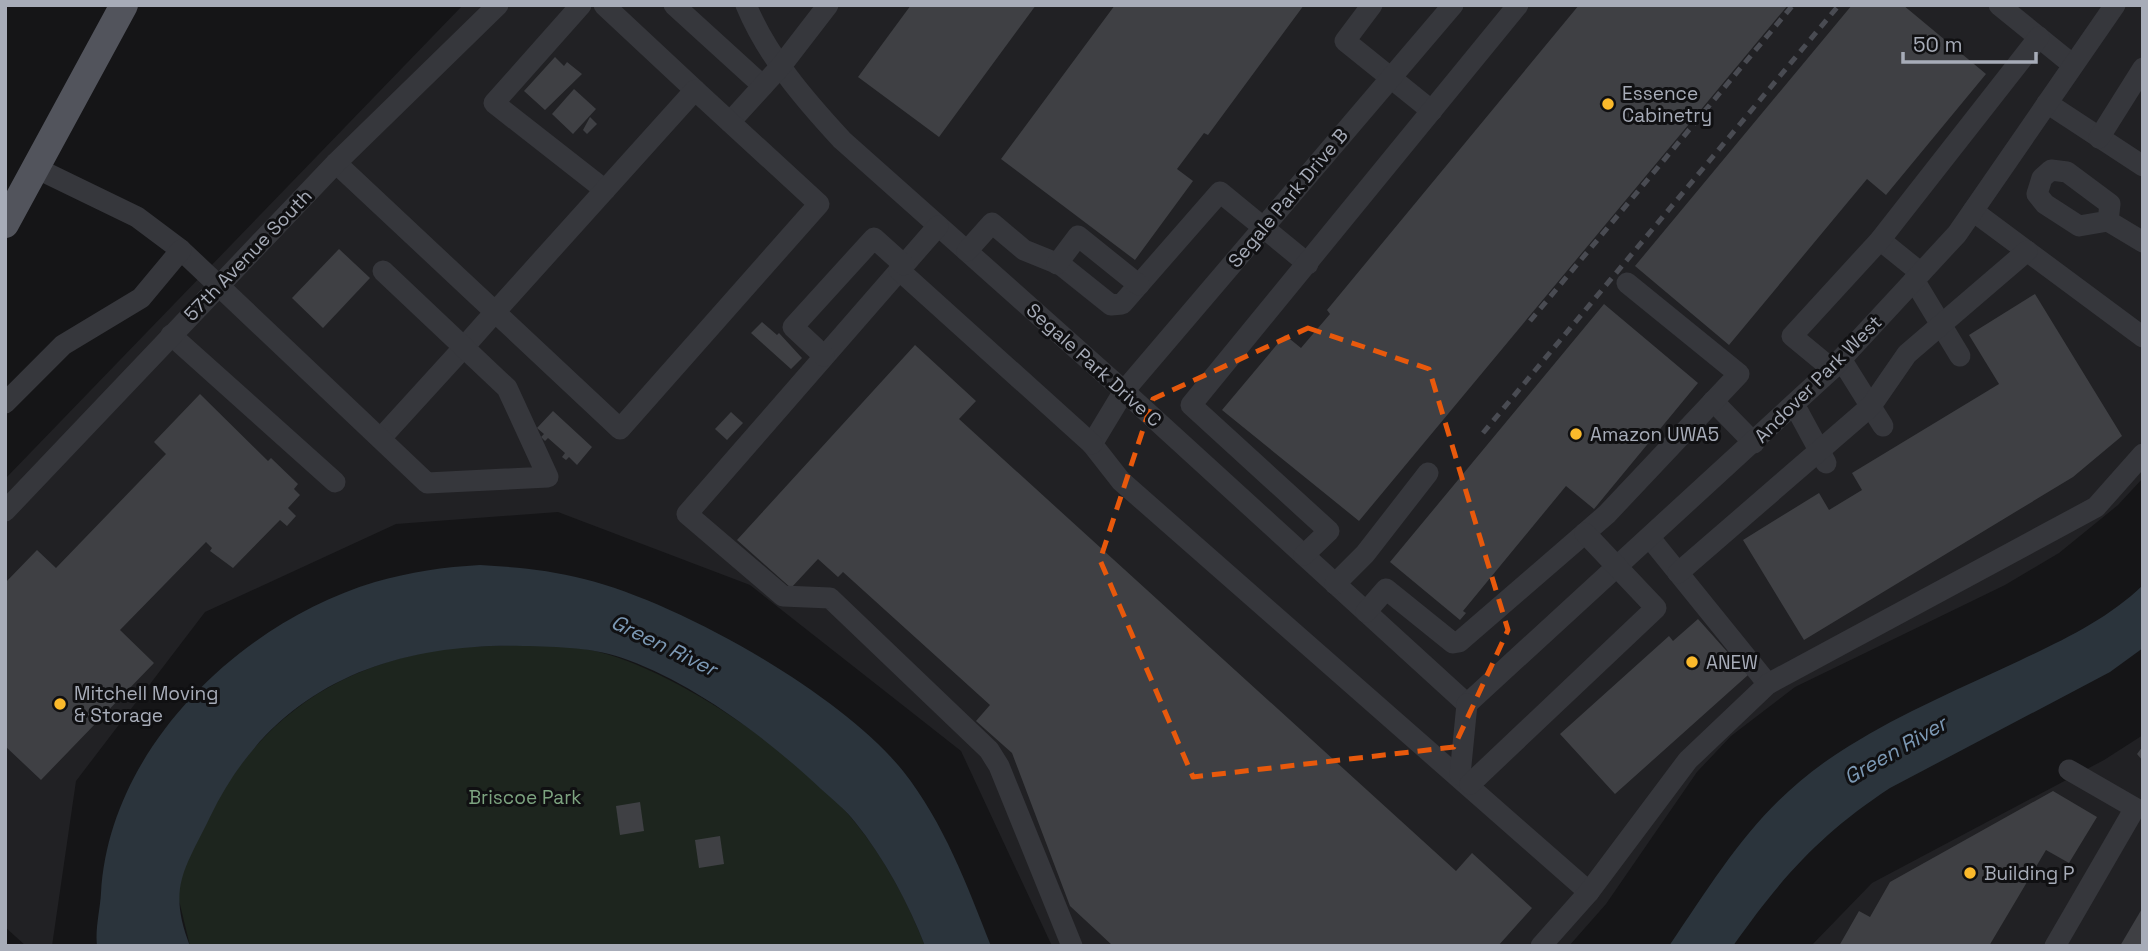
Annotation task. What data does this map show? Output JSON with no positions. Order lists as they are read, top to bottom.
{
  "streets": {
    "street": [
      "Segale Park Drive B",
      "57th Avenue South",
      "Segale Park Drive C",
      "Andover Park West"
    ]
  },
  "crossings": [
    ["Segale Park Drive B", "Segale Park Drive C"],
    ["Segale Park Drive C", "Andover Park West"]
  ],
  "water": ["Green River"],
  "parks": ["Briscoe Park"],
  "places": [
    "Essence Cabinetry",
    "Amazon UWA5",
    "ANEW",
    "Mitchell Moving & Storage",
    "Building P"
  ],
  "scale_bar": "50 m"
}
